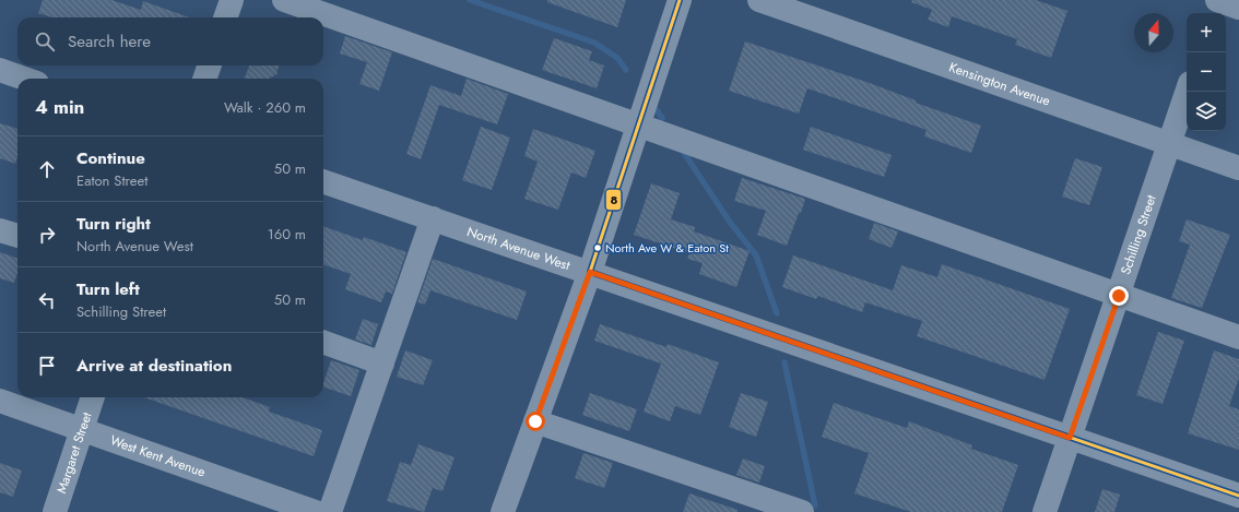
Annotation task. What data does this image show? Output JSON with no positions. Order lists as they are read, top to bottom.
{
  "streets": {
    "street": [
      "Kensington Avenue",
      "Schilling Street",
      "North Avenue West",
      "Margaret Street",
      "West Kent Avenue"
    ]
  },
  "crossings": [
    ["Kensington Avenue", "Schilling Street"],
    ["Schilling Street", "North Avenue West"],
    ["Margaret Street", "West Kent Avenue"]
  ],
  "places": ["North Ave W & Eaton St"],
  "lines": ["transit line 8"],
  "north": "top",
  "page": {
    "map_buttons": ["+", "−"],
    "search": "Search here",
    "heading": ["4 min", "Walk · 260 m"],
    "list": [
      ["Continue", "Eaton Street", "50 m"],
      ["Turn right", "North Avenue West", "160 m"],
      ["Turn left", "Schilling Street", "50 m"],
      "Arrive at destination"
    ]
  }
}
